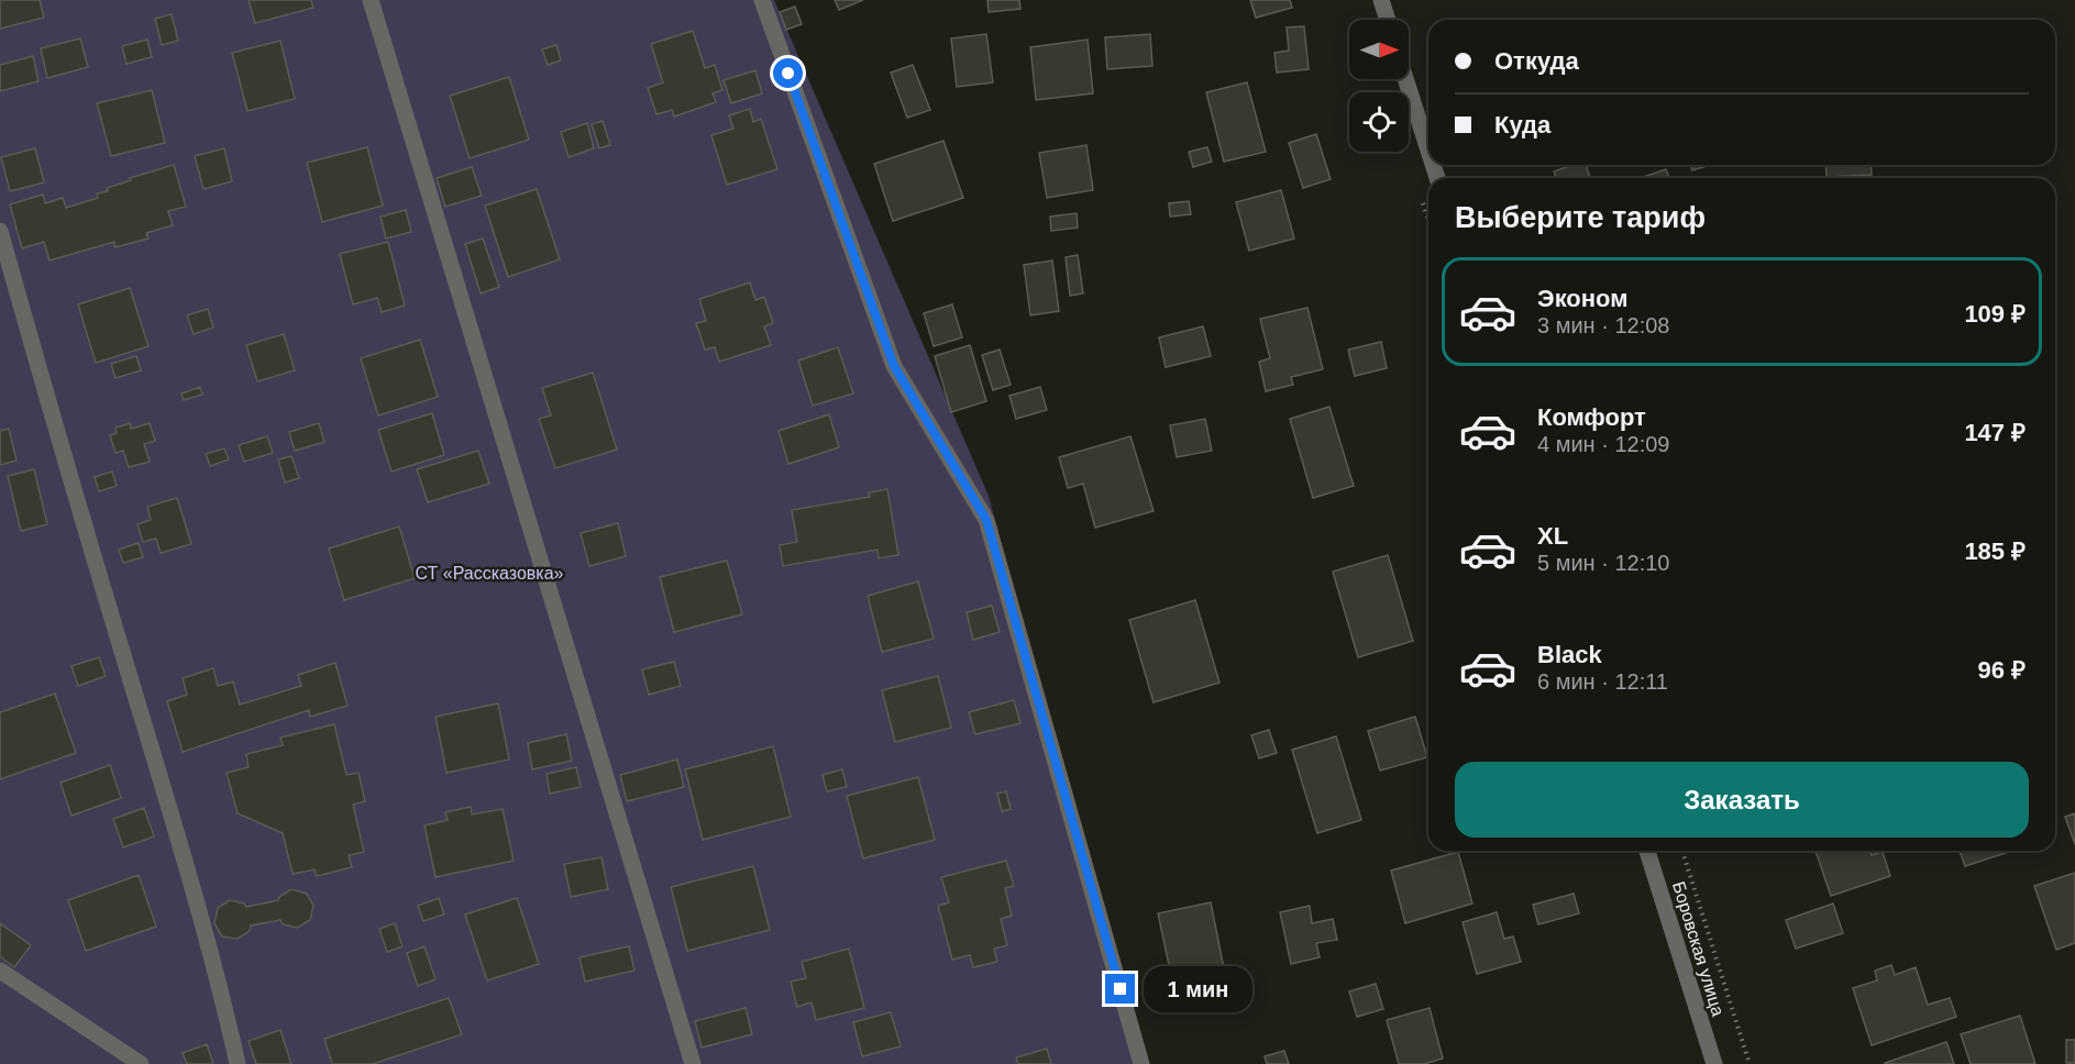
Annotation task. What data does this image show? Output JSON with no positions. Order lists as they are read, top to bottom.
{
  "streets": {
    "street": ["Боровская улица"]
  },
  "parks": ["СТ «Рассказовка»"],
  "north": "right",
  "page": {
    "banner": ["Откуда", "Куда"],
    "heading": "Выберите тариф",
    "list": [
      {
        "name": "Эконом",
        "note": "3 мин · 12:08",
        "value": "109 ₽"
      },
      {
        "name": "Комфорт",
        "note": "4 мин · 12:09",
        "value": "147 ₽"
      },
      {
        "name": "XL",
        "note": "5 мин · 12:10",
        "value": "185 ₽"
      },
      {
        "name": "Black",
        "note": "6 мин · 12:11",
        "value": "96 ₽"
      }
    ],
    "buttons": "Заказать",
    "bubble": "1 мин"
  }
}
